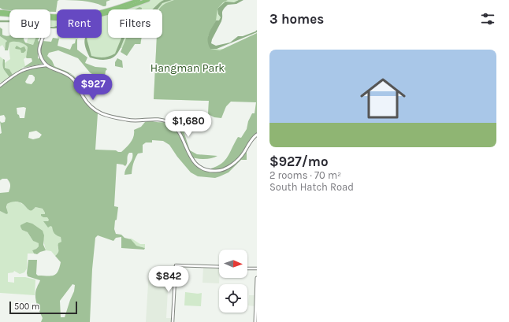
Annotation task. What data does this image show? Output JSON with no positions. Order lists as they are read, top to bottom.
{
  "parks": ["Hangman Park"],
  "scale_bar": "500 m",
  "north": "right",
  "page": {
    "heading": "3 homes",
    "chip": ["Buy", "Rent", "Filters"],
    "list": [
      {
        "name": "$927/mo",
        "note": "2 rooms · 70 m² · South Hatch Road"
      }
    ],
    "price": ["$927", "$1,680", "$842"],
    "scale": "500 m"
  }
}
